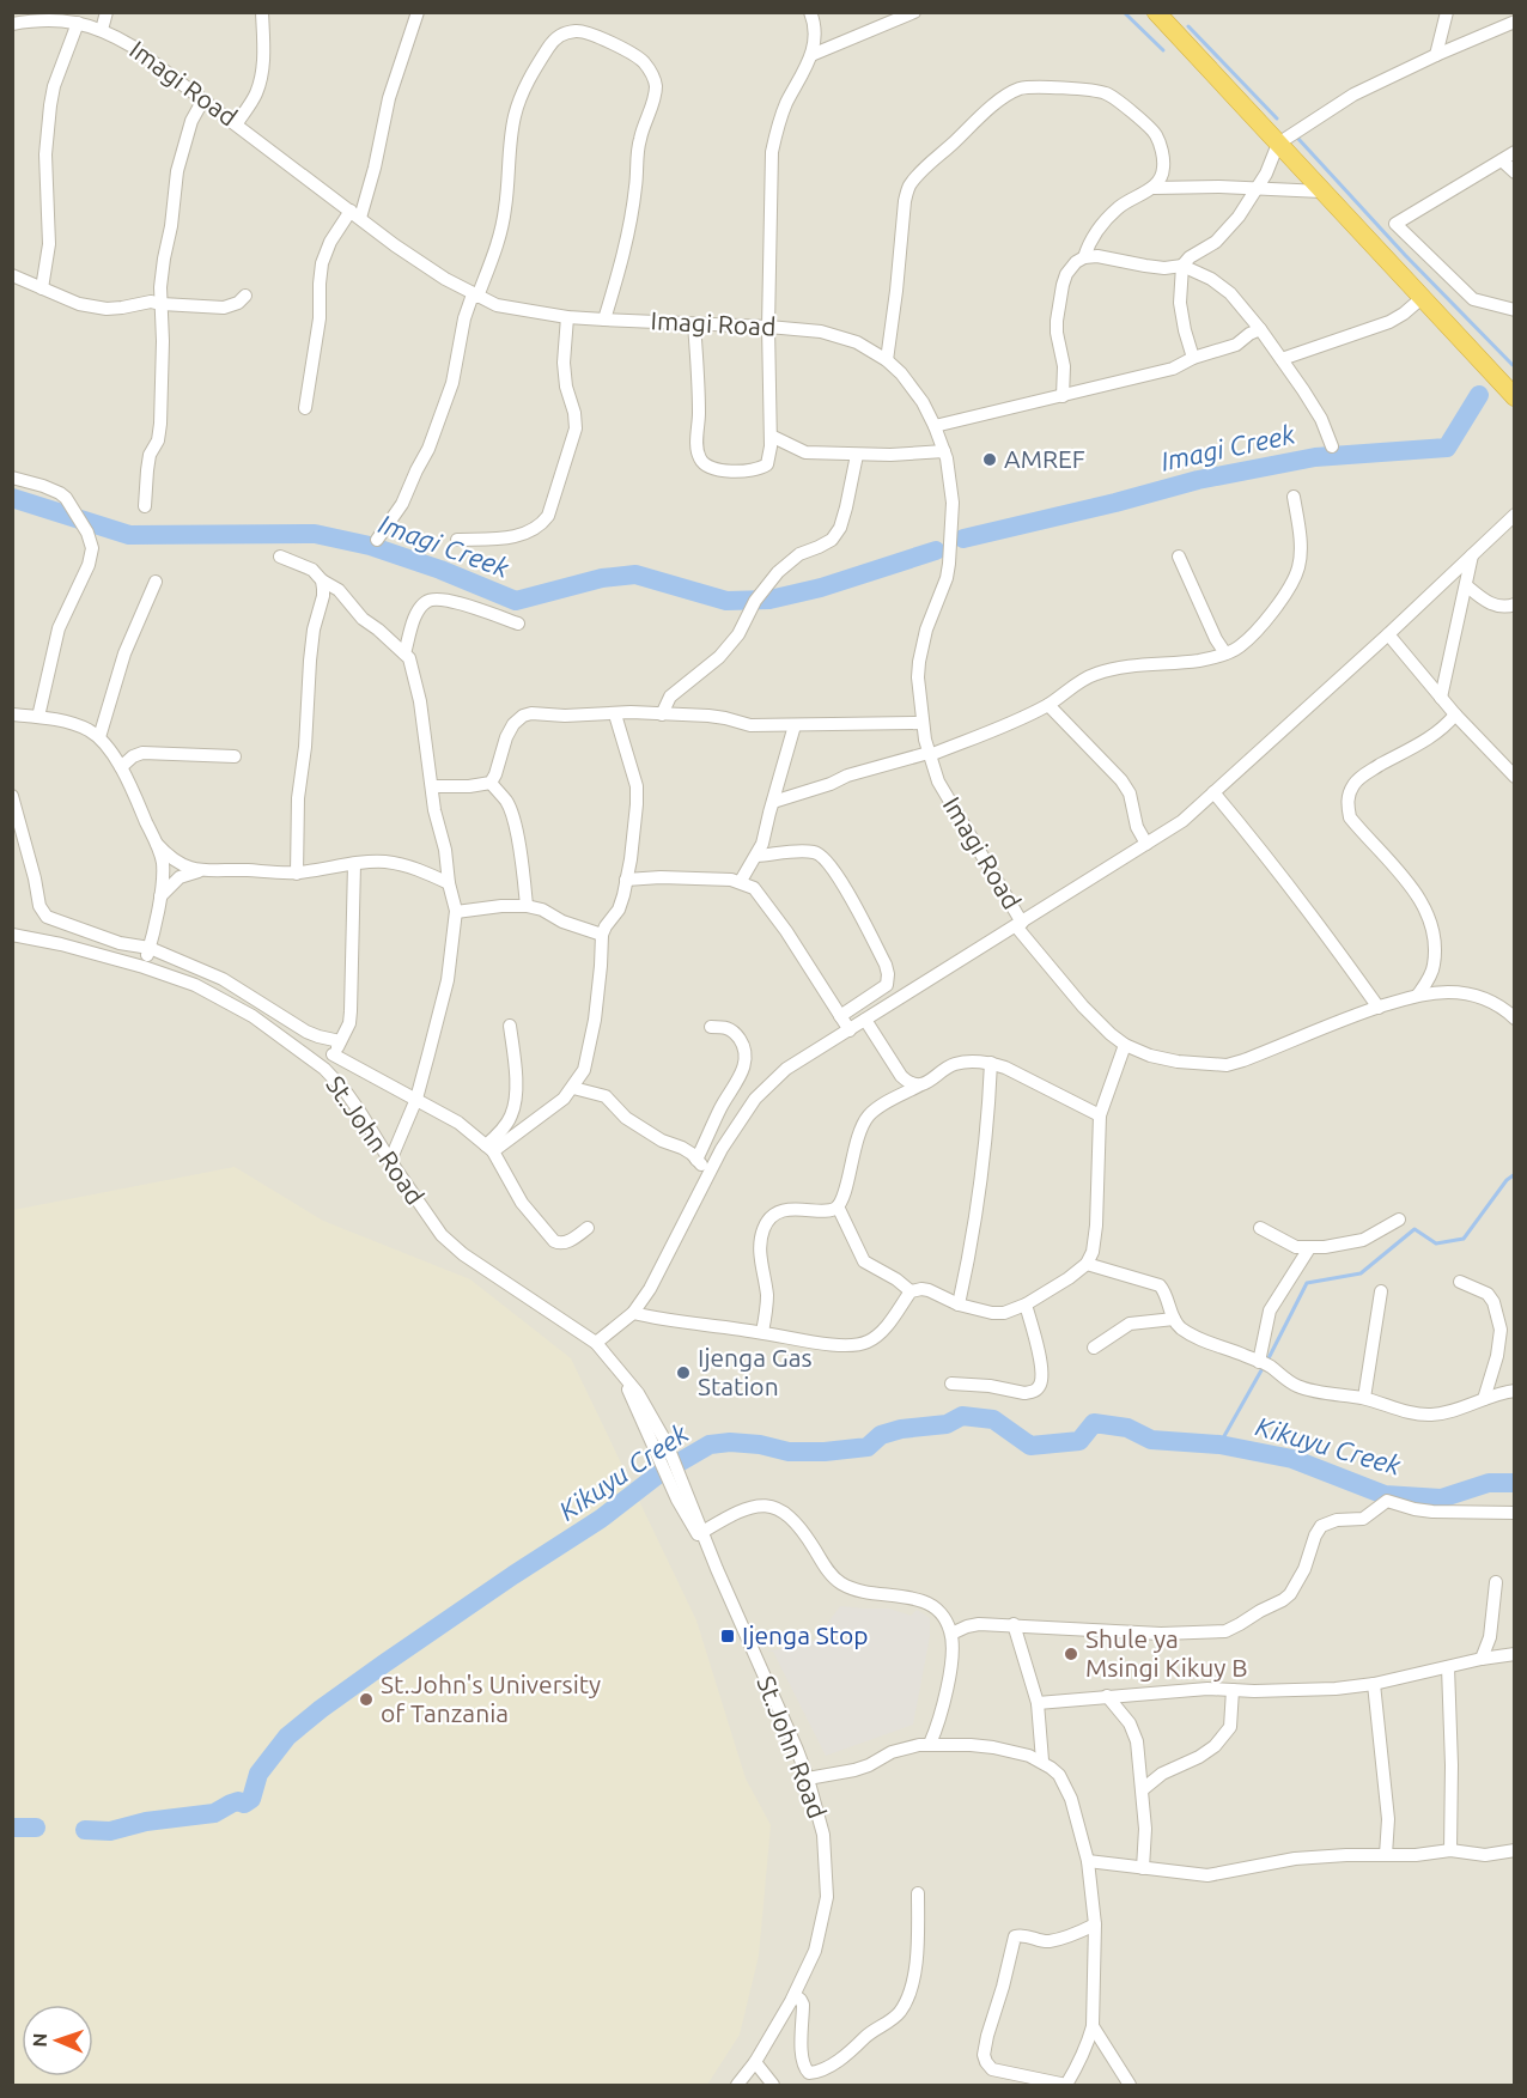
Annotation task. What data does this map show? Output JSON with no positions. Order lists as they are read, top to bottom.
{
  "streets": {
    "street": ["Imagi Road", "St.John Road"]
  },
  "water": ["Imagi Creek", "Kikuyu Creek"],
  "places": {
    "other": [
      "AMREF",
      "Ijenga Gas Station",
      "Shule ya Msingi Kikuy B",
      "St.John's University of Tanzania"
    ],
    "transit": ["Ijenga Stop"]
  },
  "north": "left"
}
